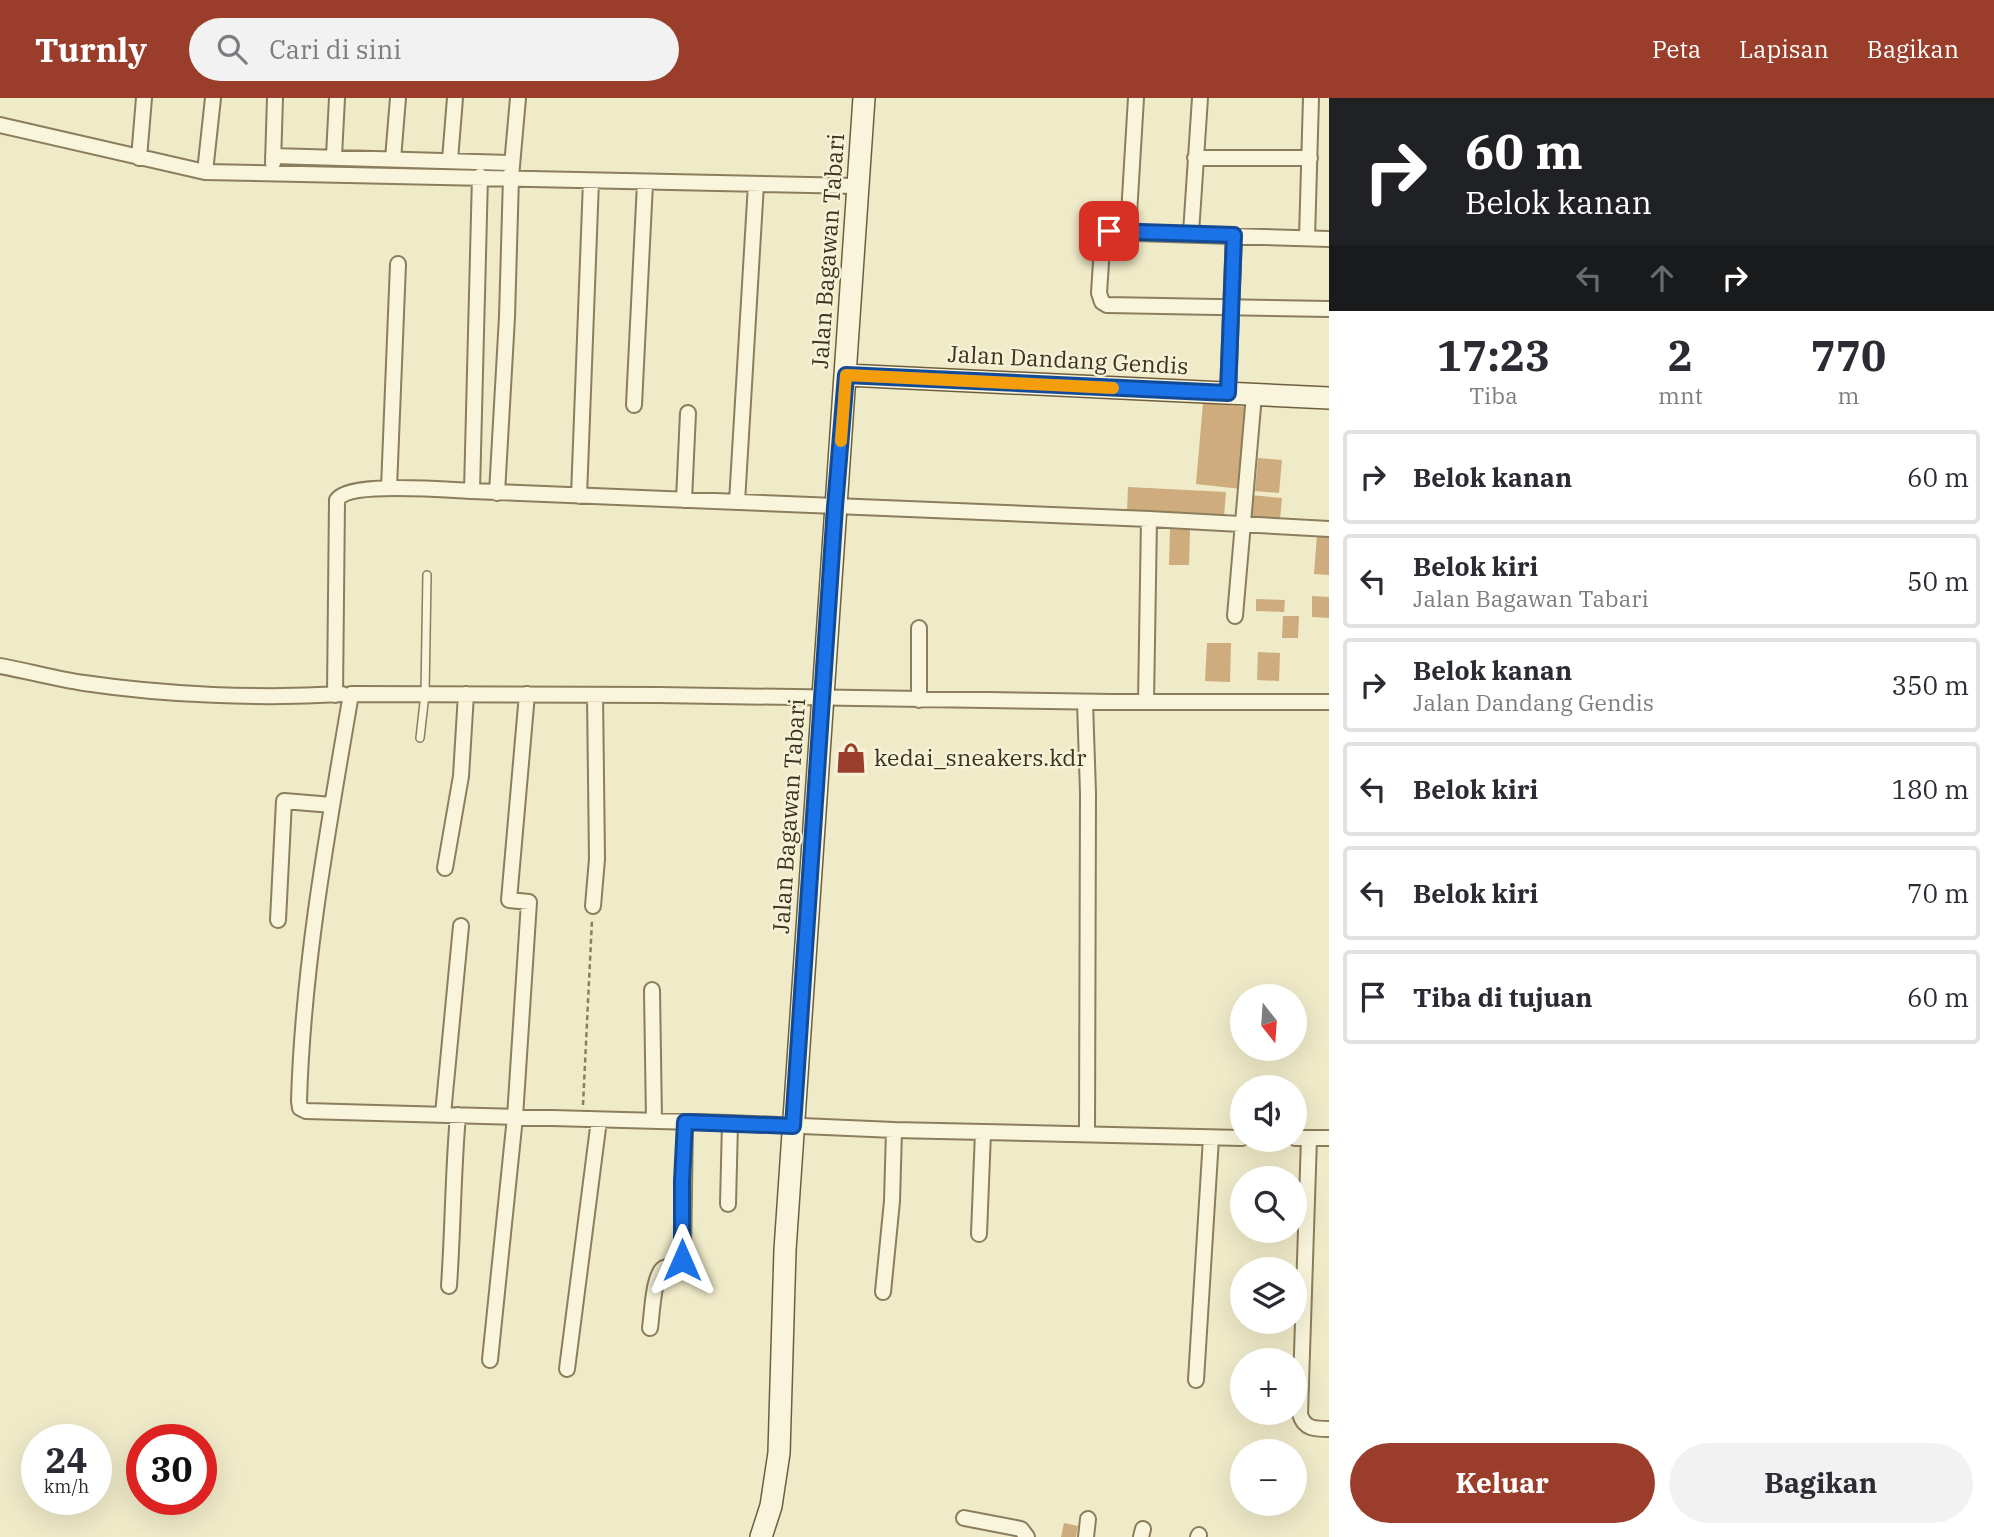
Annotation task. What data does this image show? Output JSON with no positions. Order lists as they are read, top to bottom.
{
  "streets": {
    "street": ["Jalan Bagawan Tabari", "Jalan Dandang Gendis"]
  },
  "crossings": [
    ["Jalan Bagawan Tabari", "Jalan Dandang Gendis"]
  ],
  "places": {
    "shop": ["kedai_sneakers.kdr"]
  },
  "north": "bottom",
  "page": {
    "header": "Turnly",
    "search": "Cari di sini",
    "nav": ["Peta", "Lapisan", "Bagikan"],
    "turn": ["60 m", "Belok kanan"],
    "eta": [
      "17:23",
      "Tiba",
      "2",
      "mnt",
      "770",
      "m"
    ],
    "list": [
      {
        "name": "Belok kanan",
        "value": "60 m"
      },
      {
        "name": "Belok kiri",
        "note": "Jalan Bagawan Tabari",
        "value": "50 m"
      },
      {
        "name": "Belok kanan",
        "note": "Jalan Dandang Gendis",
        "value": "350 m"
      },
      {
        "name": "Belok kiri",
        "value": "180 m"
      },
      {
        "name": "Belok kiri",
        "value": "70 m"
      },
      {
        "name": "Tiba di tujuan",
        "value": "60 m"
      }
    ],
    "map_buttons": ["+", "−"],
    "speed": "24 km/h",
    "limit": "30",
    "buttons": ["Keluar", "Bagikan"]
  }
}
